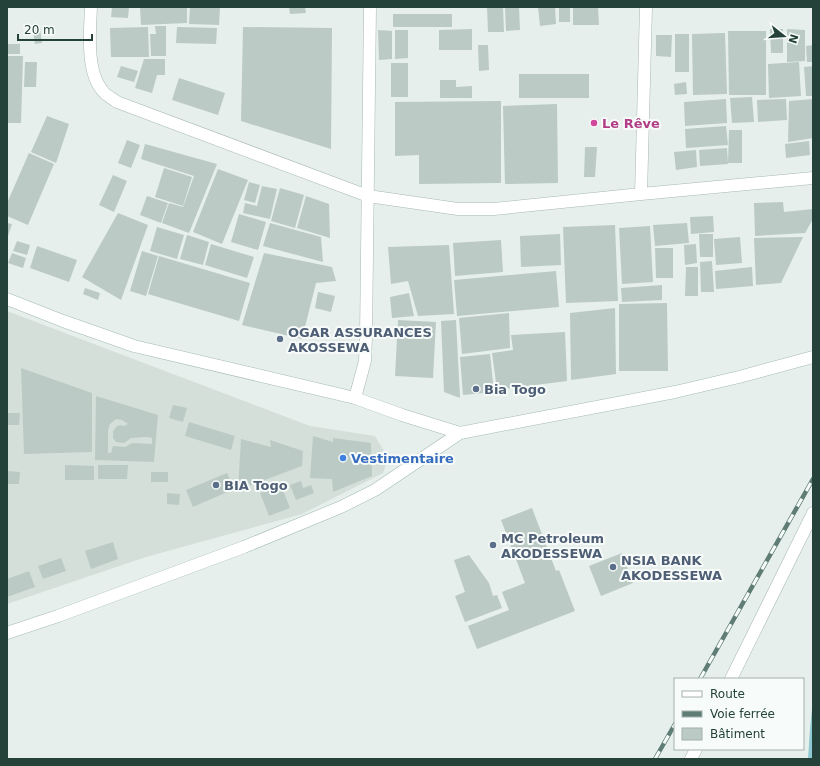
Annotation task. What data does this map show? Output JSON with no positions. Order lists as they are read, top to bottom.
{
  "places": [
    "Le Rêve",
    "OGAR ASSURANCES AKOSSEWA",
    "Bia Togo",
    "Vestimentaire",
    "BIA Togo",
    "MC Petroleum AKODESSEWA",
    "NSIA BANK AKODESSEWA"
  ],
  "legend": ["Route", "Voie ferrée", "Bâtiment"],
  "scale_bar": "20 m",
  "north": "right"
}
